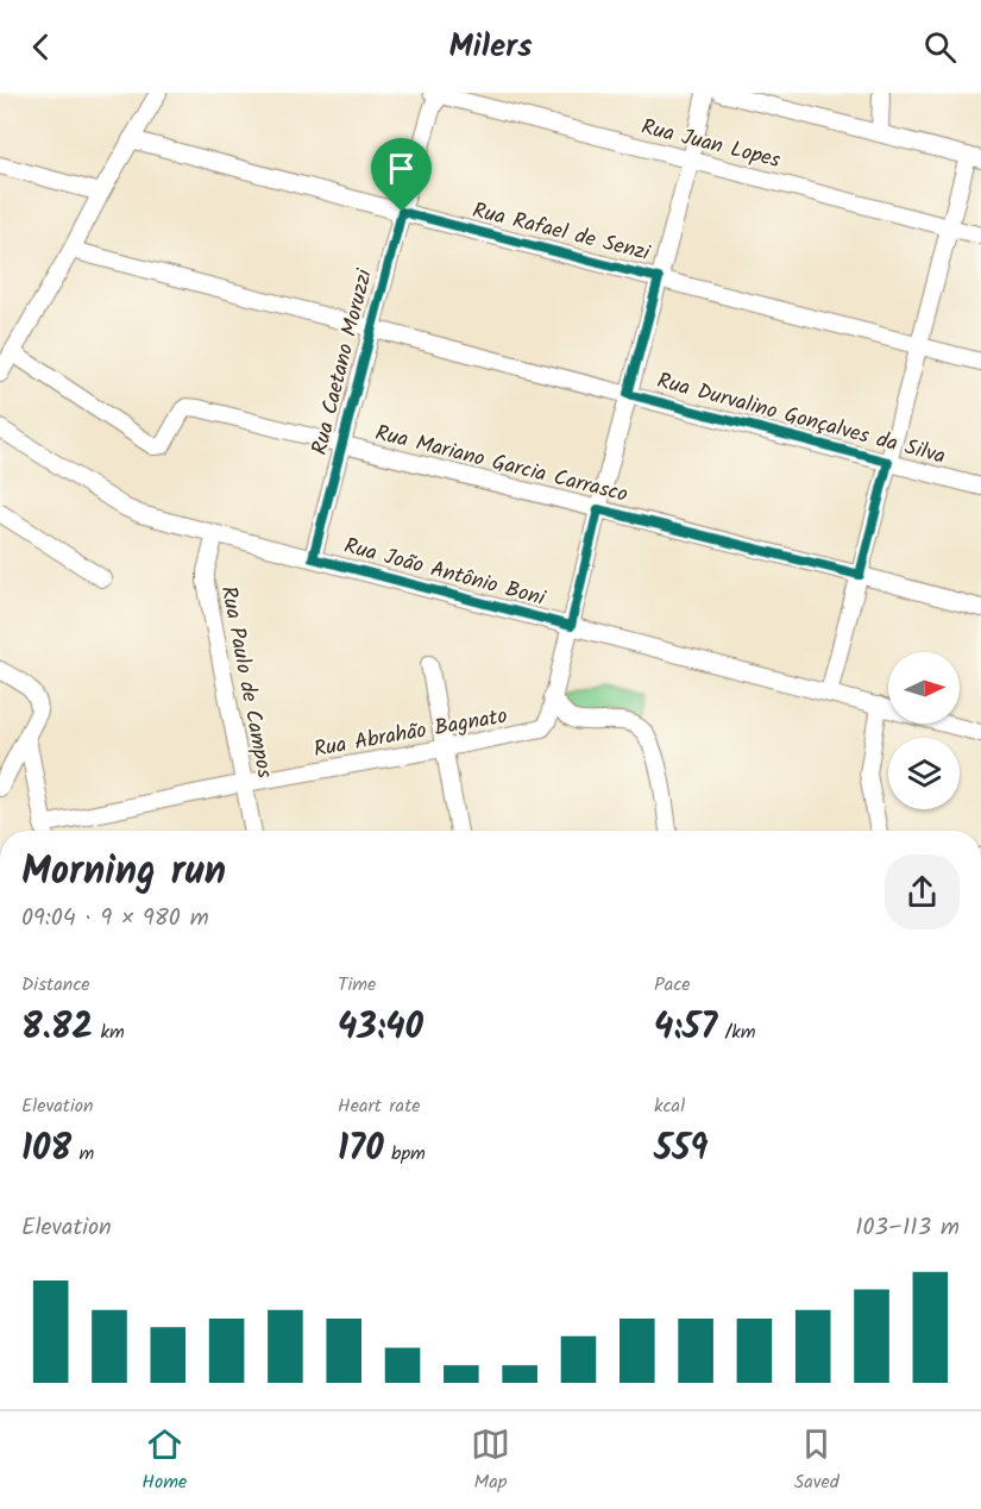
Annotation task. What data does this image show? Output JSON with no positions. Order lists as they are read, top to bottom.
{
  "streets": {
    "street": [
      "Rua Juan Lopes",
      "Rua Rafael de Senzi",
      "Rua Caetano Moruzzi",
      "Rua Durvalino Gonçalves da Silva",
      "Rua Mariano Garcia Carrasco",
      "Rua João Antônio Boni",
      "Rua Paulo de Campos",
      "Rua Abrahão Bagnato"
    ]
  },
  "crossings": [
    ["Rua Juan Lopes", "Rua Caetano Moruzzi"],
    ["Rua Rafael de Senzi", "Rua Caetano Moruzzi"],
    ["Rua Caetano Moruzzi", "Rua Durvalino Gonçalves da Silva"],
    ["Rua Caetano Moruzzi", "Rua Mariano Garcia Carrasco"],
    ["Rua Caetano Moruzzi", "Rua João Antônio Boni"],
    ["Rua João Antônio Boni", "Rua Paulo de Campos"],
    ["Rua Paulo de Campos", "Rua Abrahão Bagnato"]
  ],
  "north": "right",
  "page": {
    "header": "Milers",
    "heading": ["Morning run", "09:04 · 9 × 980 m"],
    "stats": [
      ["Distance", "8.82 km"],
      ["Time", "43:40"],
      ["Pace", "4:57 /km"],
      ["Elevation", "108 m"],
      ["Heart rate", "170 bpm"],
      ["kcal", "559"]
    ],
    "chart": ["Elevation", "103–113 m"],
    "tabs": ["Home", "Map", "Saved"]
  }
}
